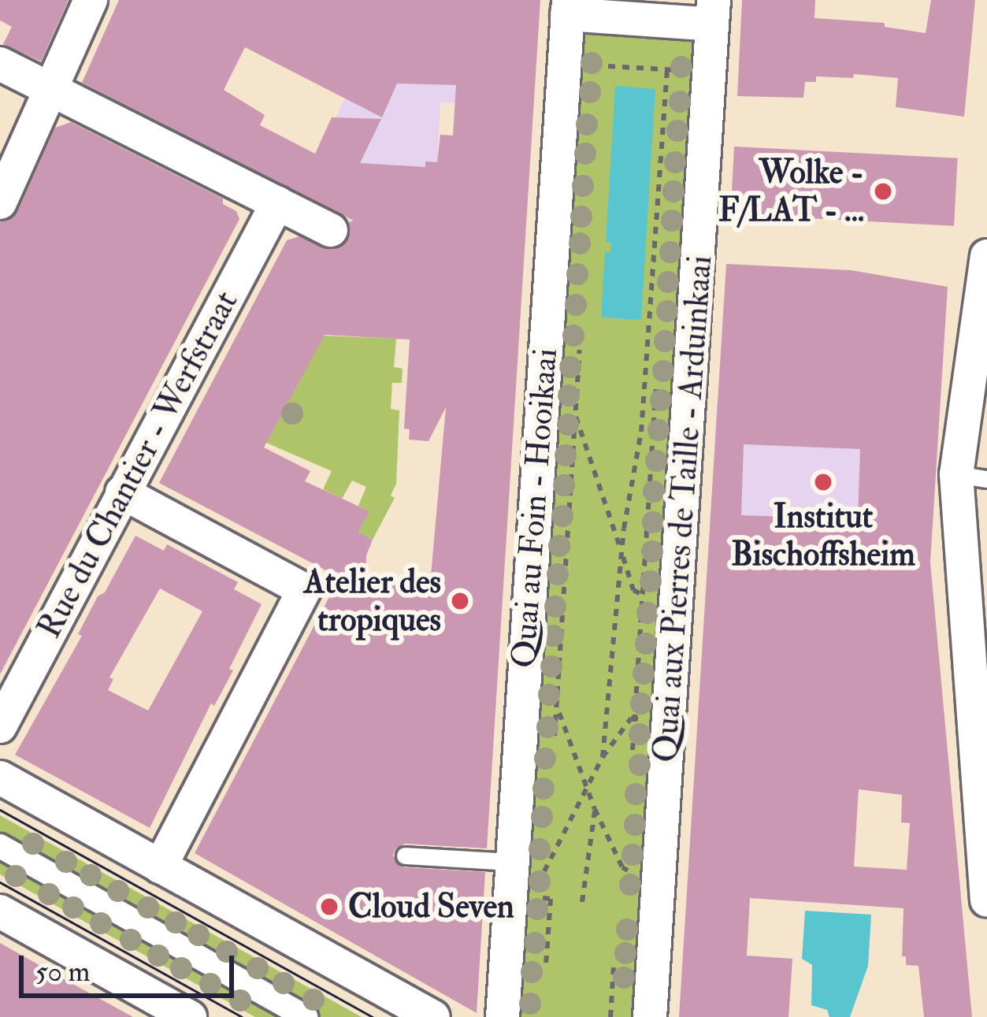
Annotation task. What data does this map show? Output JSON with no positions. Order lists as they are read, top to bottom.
{
  "streets": {
    "street": ["Rue du Chantier - Werfstraat", "Quai au Foin - Hooikaai", "Quai aux Pierres de Taille - Arduinkaai"]
  },
  "places": [
    "Wolke - F/LAT - ...",
    "Institut Bischoffsheim",
    "Atelier des tropiques",
    "Cloud Seven"
  ],
  "scale_bar": "50 m"
}
